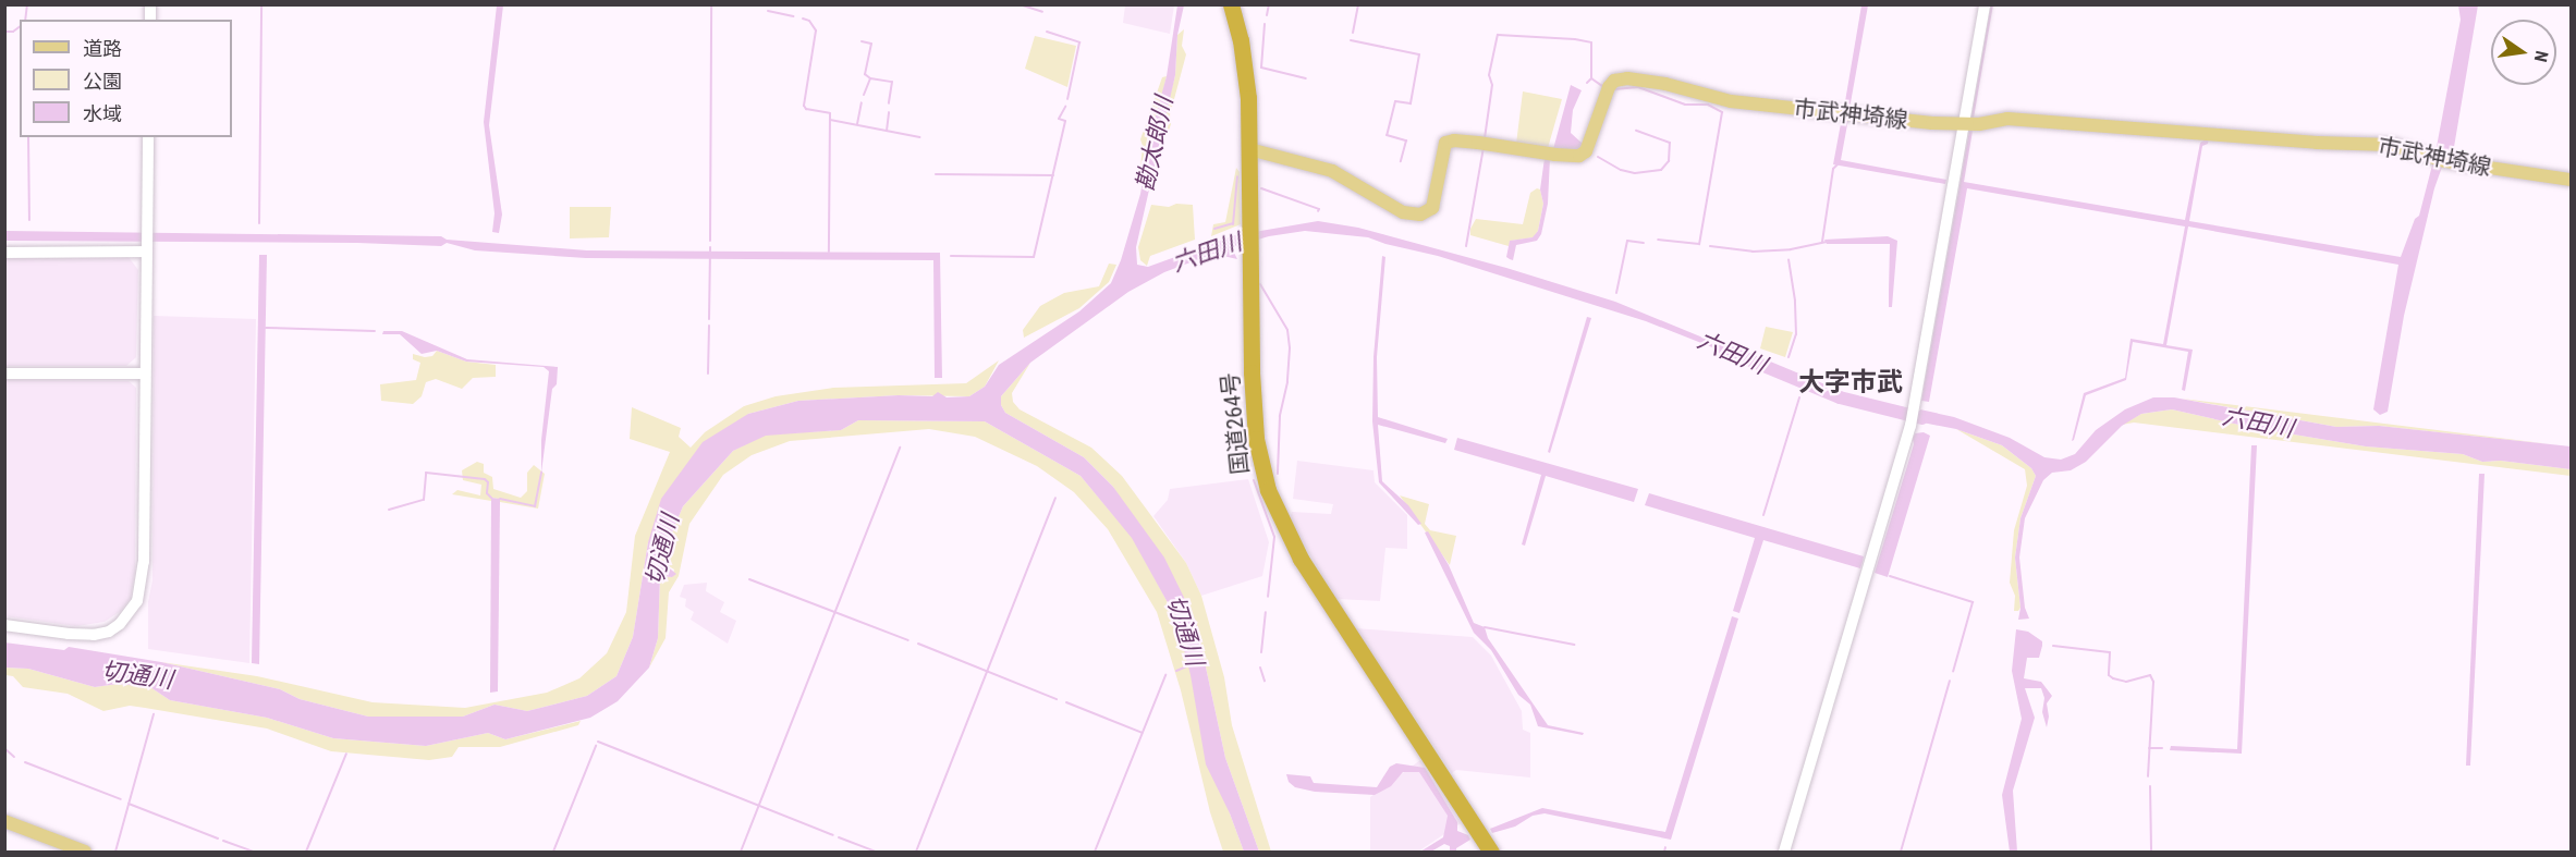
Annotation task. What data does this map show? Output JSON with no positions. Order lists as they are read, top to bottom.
{
  "streets": {
    "highway": ["国道264号"],
    "main road": ["市武神埼線"]
  },
  "crossings": [
    ["市武神埼線", "国道264号"]
  ],
  "districts": ["大字市武"],
  "water": ["勘太郎川", "六田川", "切通川"],
  "legend": ["道路", "公園", "水域"],
  "north": "right"
}
